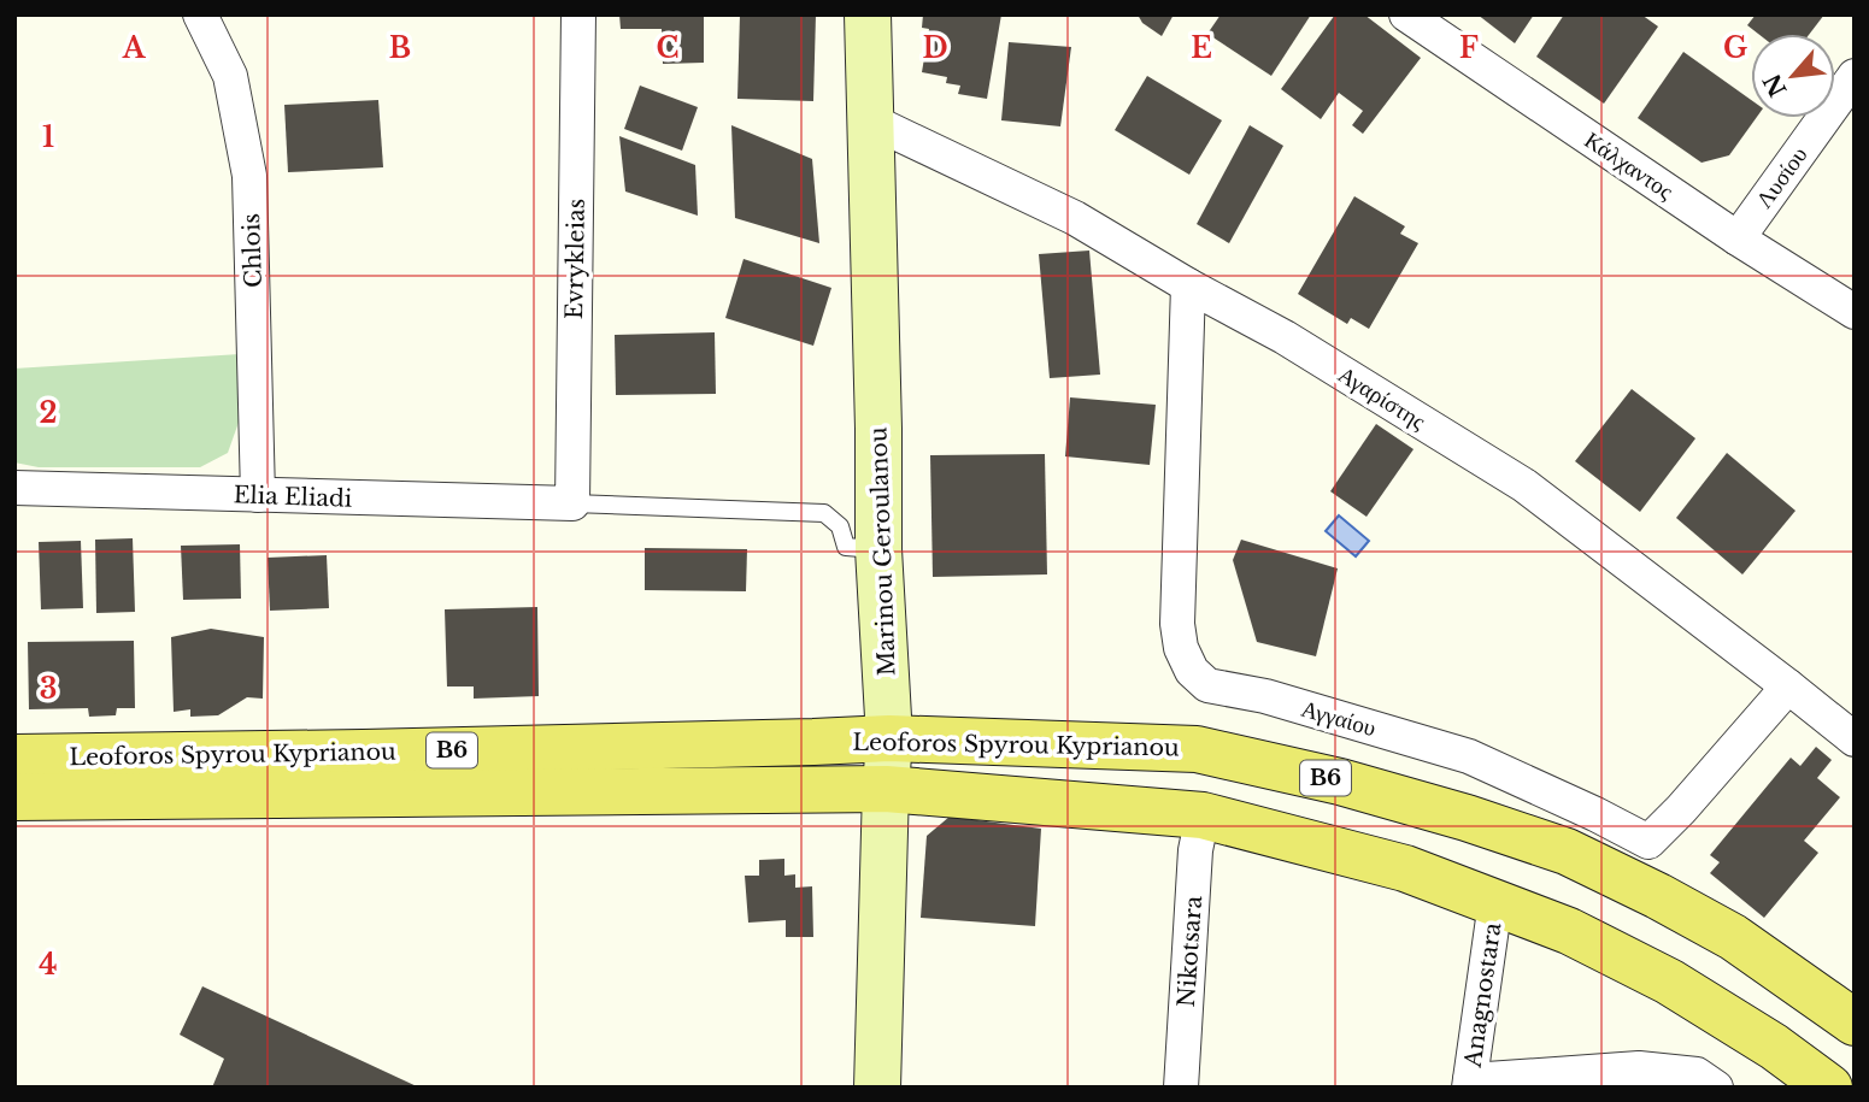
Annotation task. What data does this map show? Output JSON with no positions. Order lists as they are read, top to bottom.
{
  "streets": {
    "main road": ["Leoforos Spyrou Kyprianou", "B6"],
    "street": [
      "Κάλχαντος",
      "Λυσίου",
      "Chlois",
      "Evrykleias",
      "Αγαρίστης",
      "Elia Eliadi",
      "Marinou Geroulanou",
      "Αγγαίου",
      "Nikotsara",
      "Anagnostara"
    ]
  },
  "crossings": [
    ["Κάλχαντος", "Λυσίου"],
    ["Chlois", "Elia Eliadi"],
    ["Evrykleias", "Elia Eliadi"],
    ["Αγαρίστης", "Marinou Geroulanou"],
    ["Αγαρίστης", "Αγγαίου"],
    ["Marinou Geroulanou", "Leoforos Spyrou Kyprianou"],
    ["Leoforos Spyrou Kyprianou", "Nikotsara"],
    ["Leoforos Spyrou Kyprianou", "Anagnostara"]
  ],
  "north": "bottom left",
  "grid": {
    "columns": [
      "A",
      "B",
      "C",
      "D",
      "E",
      "F",
      "G"
    ],
    "rows": [
      "1",
      "2",
      "3",
      "4"
    ]
  }
}
